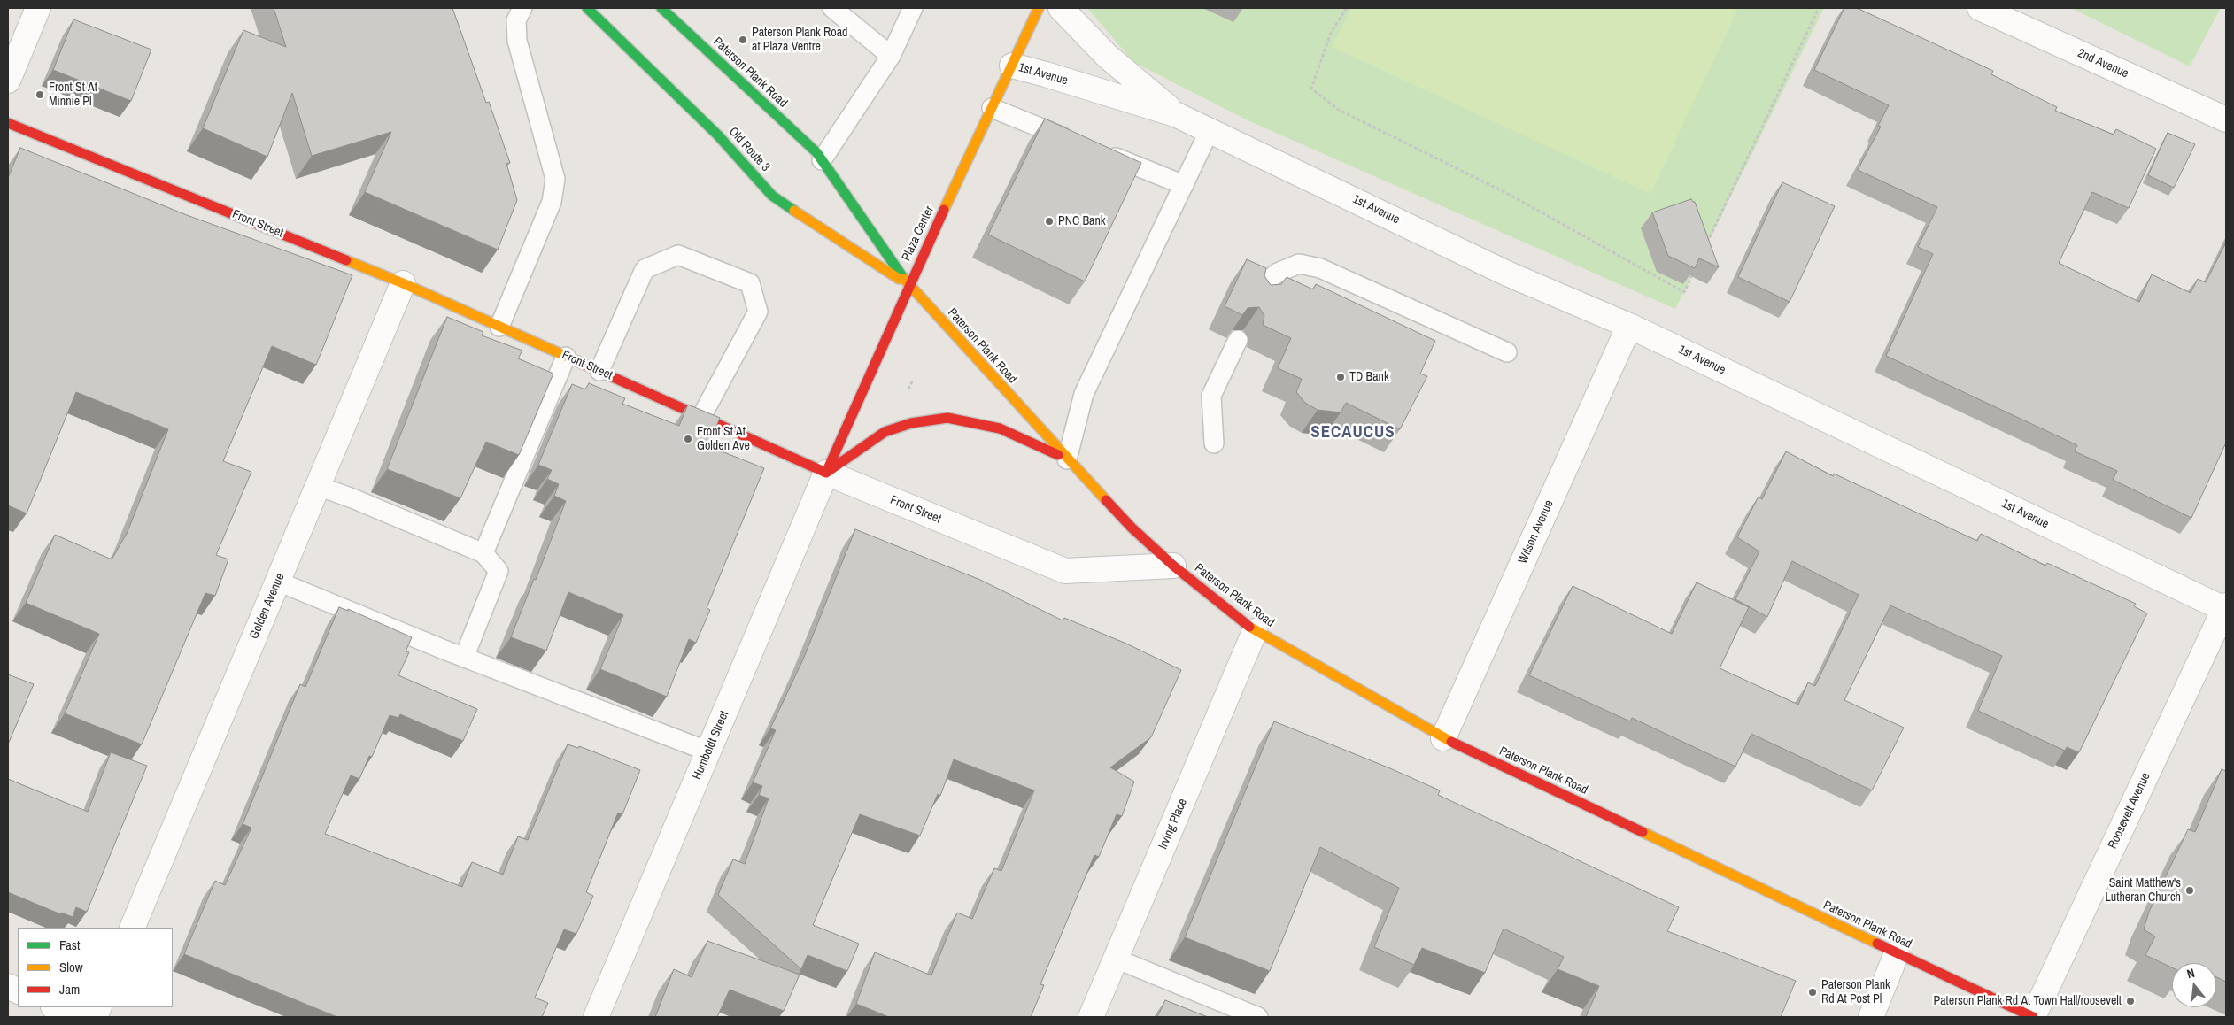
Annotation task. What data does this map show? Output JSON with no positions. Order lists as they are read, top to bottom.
{
  "streets": {
    "main road": [
      "Paterson Plank Road",
      "Old Route 3",
      "Front Street",
      "Plaza Center"
    ],
    "street": [
      "2nd Avenue",
      "1st Avenue",
      "Wilson Avenue",
      "Golden Avenue",
      "Humboldt Street",
      "Roosevelt Avenue",
      "Irving Place"
    ]
  },
  "crossings": [
    ["Paterson Plank Road", "Old Route 3"],
    ["Paterson Plank Road", "Front Street"],
    ["Paterson Plank Road", "Plaza Center"],
    ["Paterson Plank Road", "Wilson Avenue"],
    ["Paterson Plank Road", "Roosevelt Avenue"],
    ["Paterson Plank Road", "Irving Place"],
    ["1st Avenue", "Plaza Center"],
    ["1st Avenue", "Wilson Avenue"],
    ["1st Avenue", "Roosevelt Avenue"],
    ["Old Route 3", "Plaza Center"],
    ["Front Street", "Plaza Center"],
    ["Front Street", "Golden Avenue"],
    ["Front Street", "Humboldt Street"],
    ["Plaza Center", "Humboldt Street"]
  ],
  "districts": ["SECAUCUS"],
  "places": [
    "Paterson Plank Road at Plaza Ventre",
    "Front St At Minnie Pl",
    "PNC Bank",
    "TD Bank",
    "Front St At Golden Ave",
    "Saint Matthew's Lutheran Church",
    "Paterson Plank Rd At Post Pl",
    "Paterson Plank Rd At Town Hall/roosevelt"
  ],
  "legend": ["Fast", "Slow", "Jam"],
  "north": "top"
}
